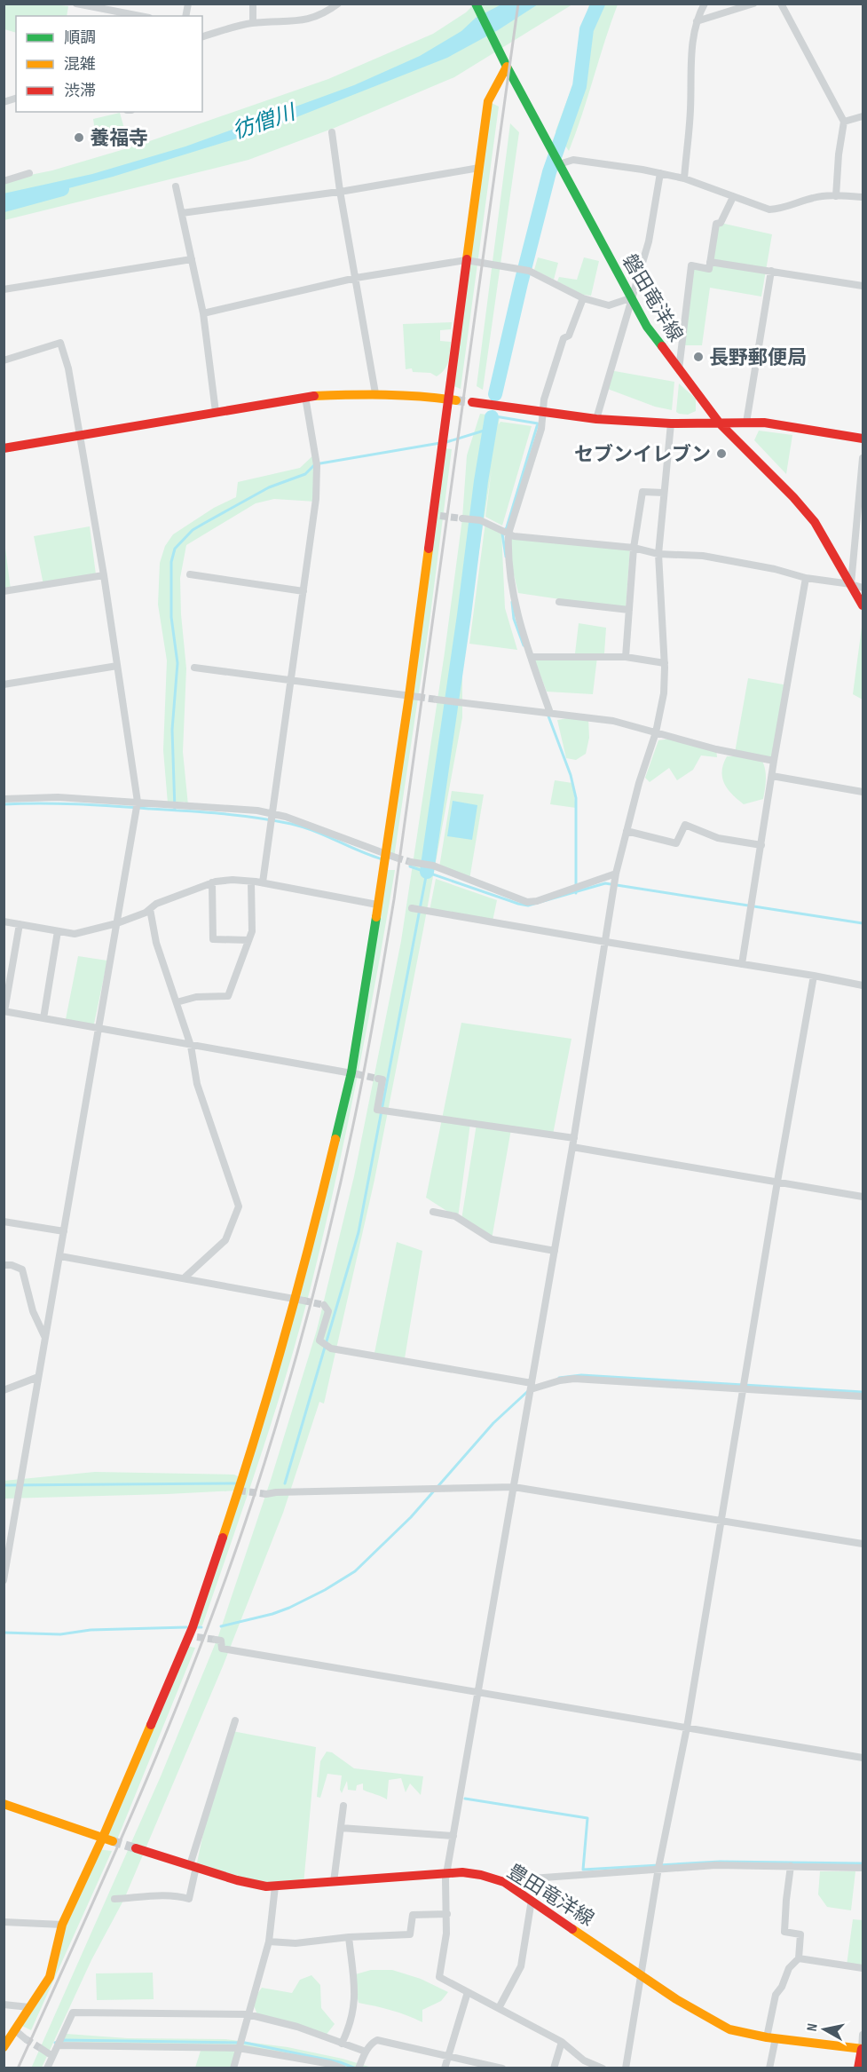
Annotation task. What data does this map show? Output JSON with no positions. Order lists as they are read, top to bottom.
{
  "streets": {
    "street": ["磐田竜洋線", "豊田竜洋線"]
  },
  "water": ["彷僧川"],
  "places": ["養福寺", "長野郵便局", "セブンイレブン"],
  "legend": ["順調", "混雑", "渋滞"],
  "north": "left"
}
